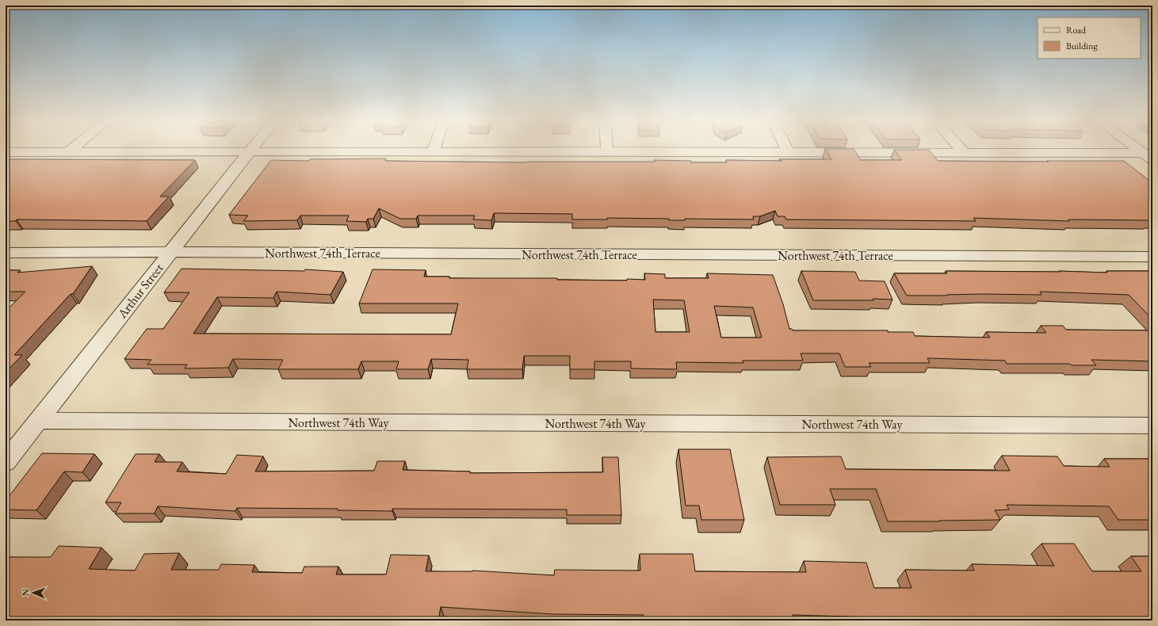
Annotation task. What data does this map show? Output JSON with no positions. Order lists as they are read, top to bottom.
{
  "streets": {
    "street": ["Northwest 74th Terrace", "Arthur Street", "Northwest 74th Way"]
  },
  "crossings": [
    ["Northwest 74th Terrace", "Arthur Street"],
    ["Arthur Street", "Northwest 74th Way"]
  ],
  "legend": ["Road", "Building"],
  "north": "left"
}
